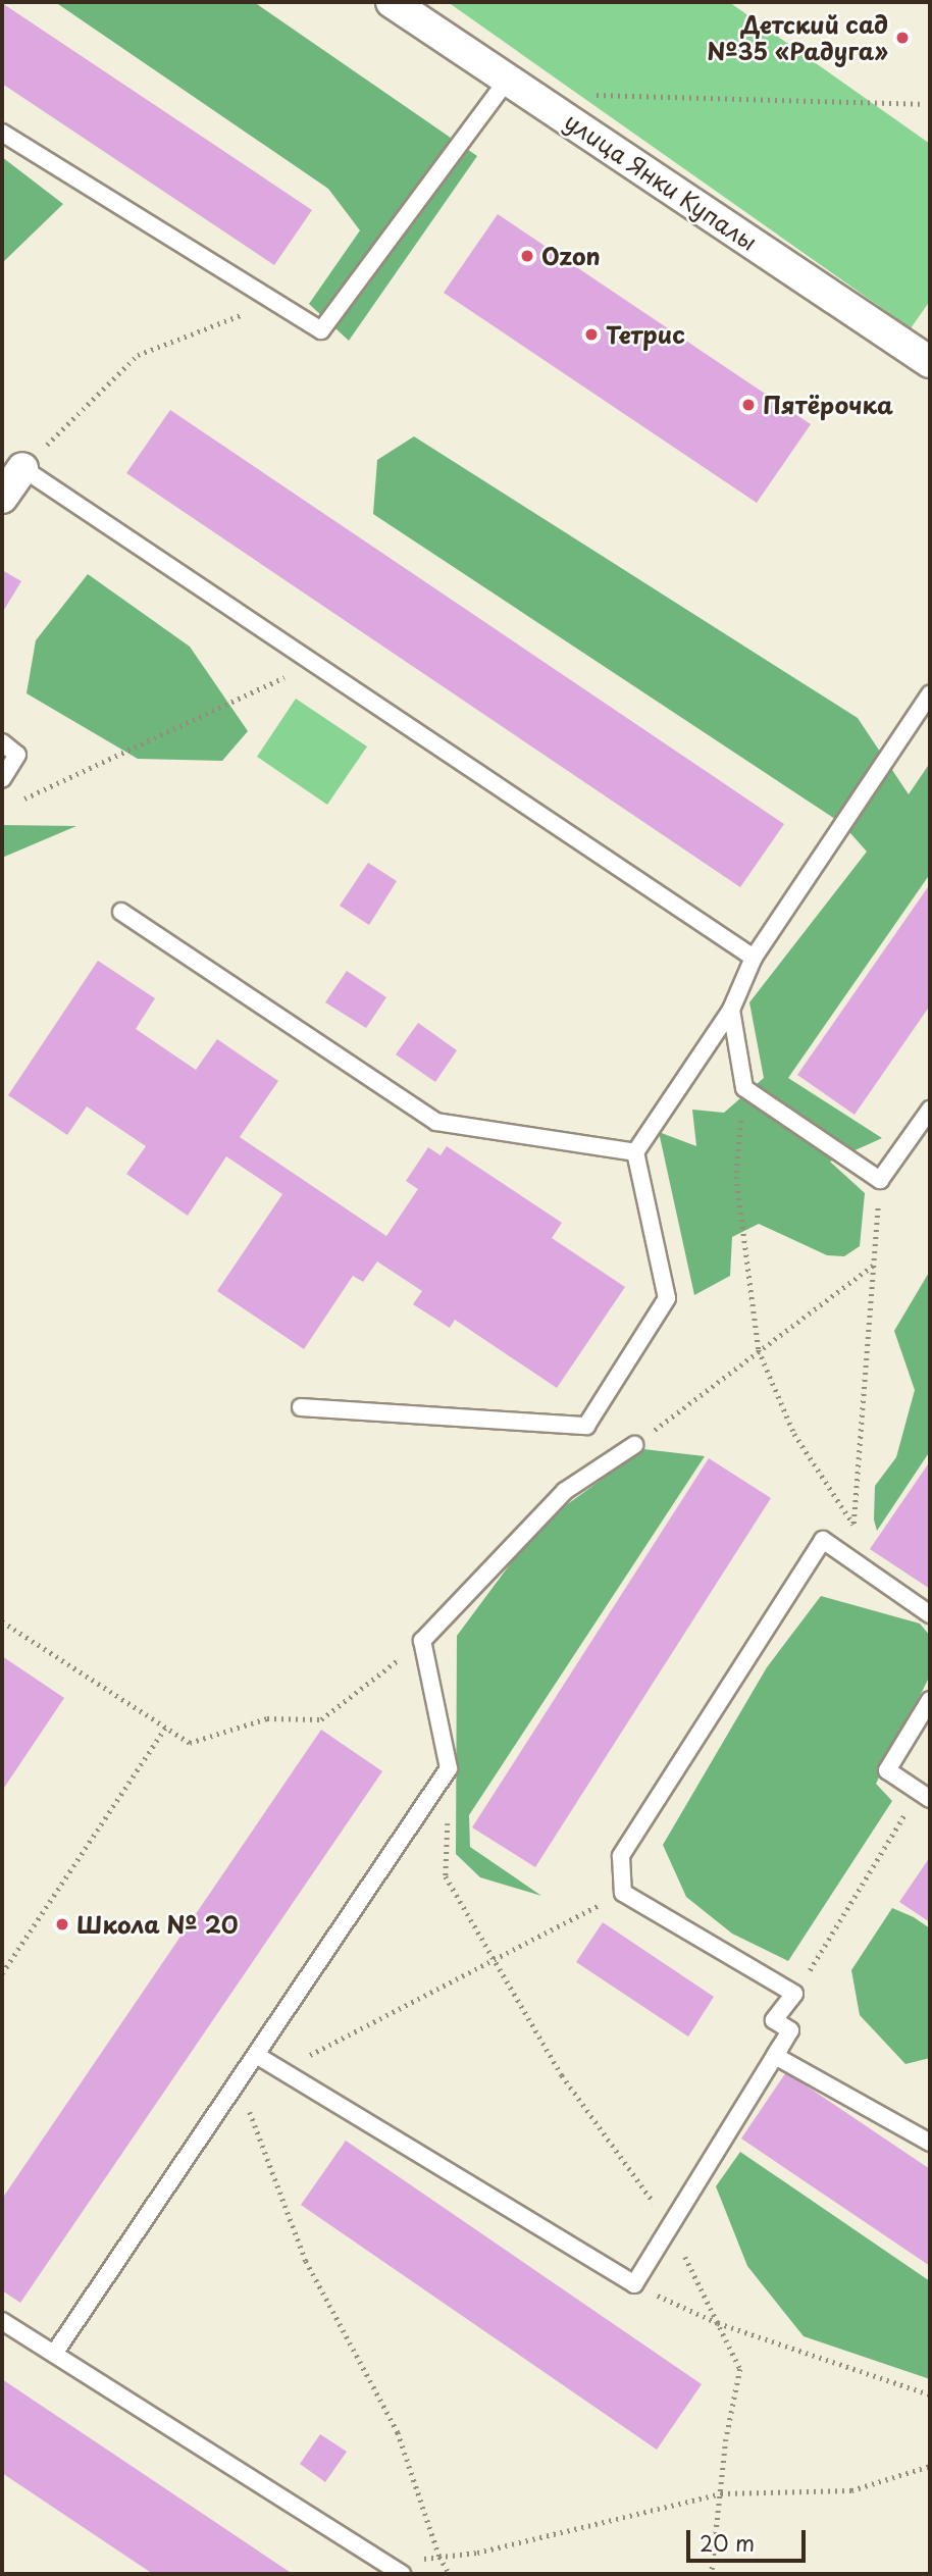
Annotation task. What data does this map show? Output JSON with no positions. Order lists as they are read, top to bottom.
{
  "streets": {
    "street": ["улица Янки Купалы"]
  },
  "places": [
    "Детский сад №35 «Радуга»",
    "Ozon",
    "Тетрис",
    "Пятёрочка",
    "Школа № 20"
  ],
  "scale_bar": "20 m"
}
